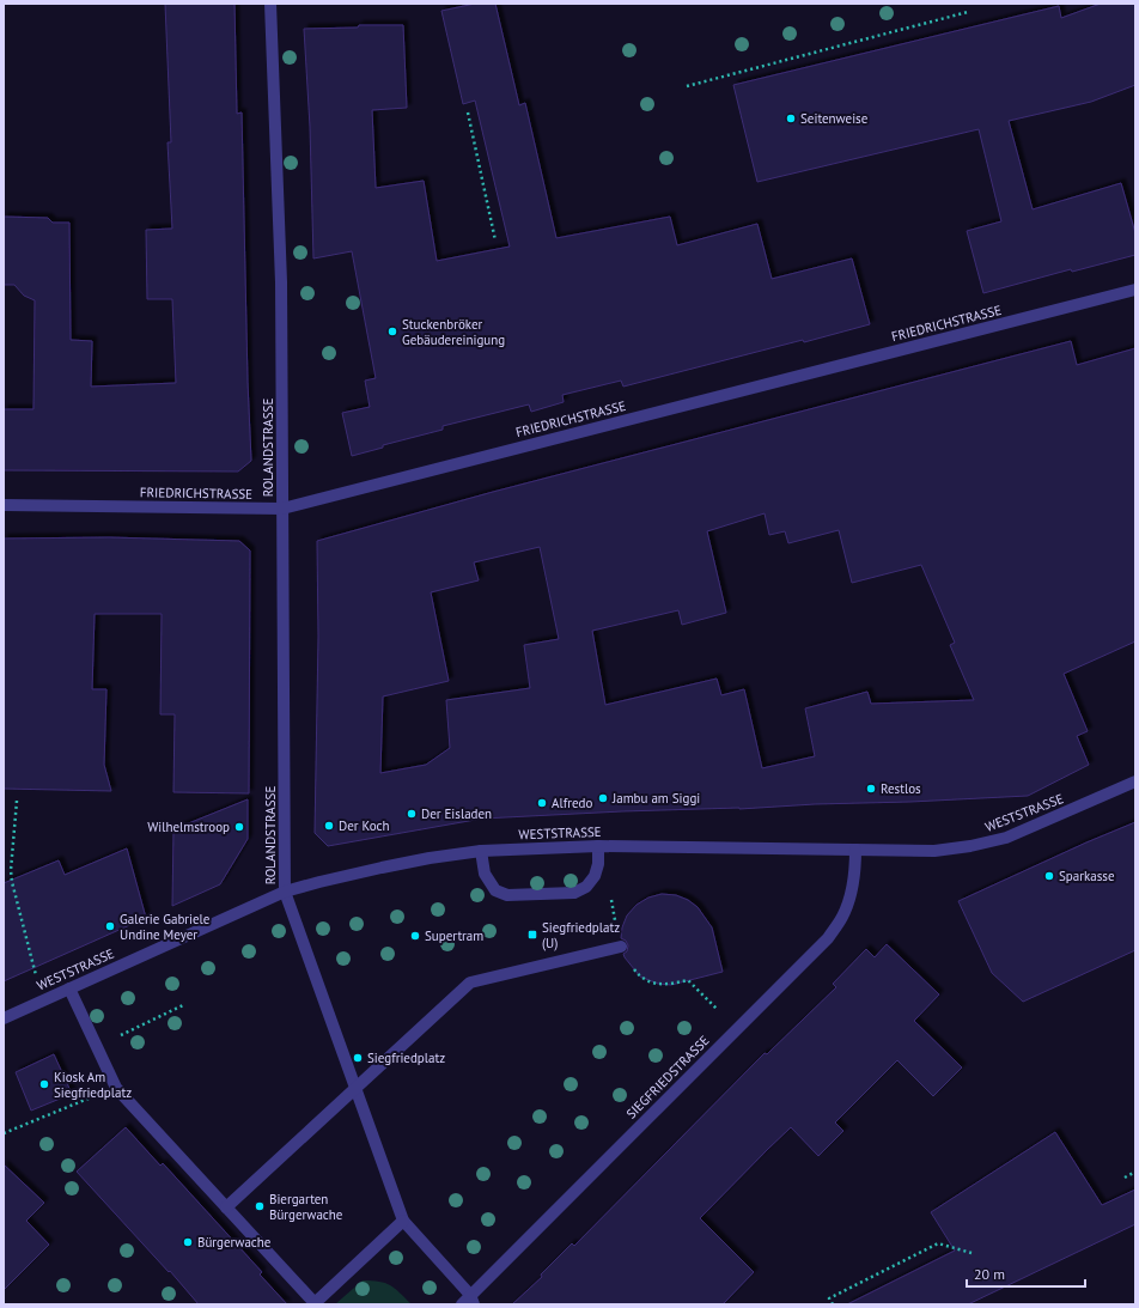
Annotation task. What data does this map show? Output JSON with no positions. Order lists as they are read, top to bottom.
{
  "streets": {
    "street": [
      "FRIEDRICHSTRASSE",
      "ROLANDSTRASSE",
      "WESTSTRASSE",
      "SIEGFRIEDSTRASSE"
    ]
  },
  "crossings": [
    ["FRIEDRICHSTRASSE", "ROLANDSTRASSE"],
    ["ROLANDSTRASSE", "WESTSTRASSE"],
    ["WESTSTRASSE", "SIEGFRIEDSTRASSE"]
  ],
  "places": {
    "other": [
      "Seitenweise",
      "Stuckenbröker Gebäudereinigung",
      "Restlos",
      "Jambu am Siggi",
      "Alfredo",
      "Der Eisladen",
      "Der Koch",
      "Wilhelmstroop",
      "Sparkasse",
      "Galerie Gabriele Undine Meyer",
      "Supertram",
      "Siegfriedplatz",
      "Kiosk Am Siegfriedplatz",
      "Biergarten Bürgerwache",
      "Bürgerwache"
    ],
    "transit": ["Siegfriedplatz (U)"]
  },
  "scale_bar": "20 m"
}
